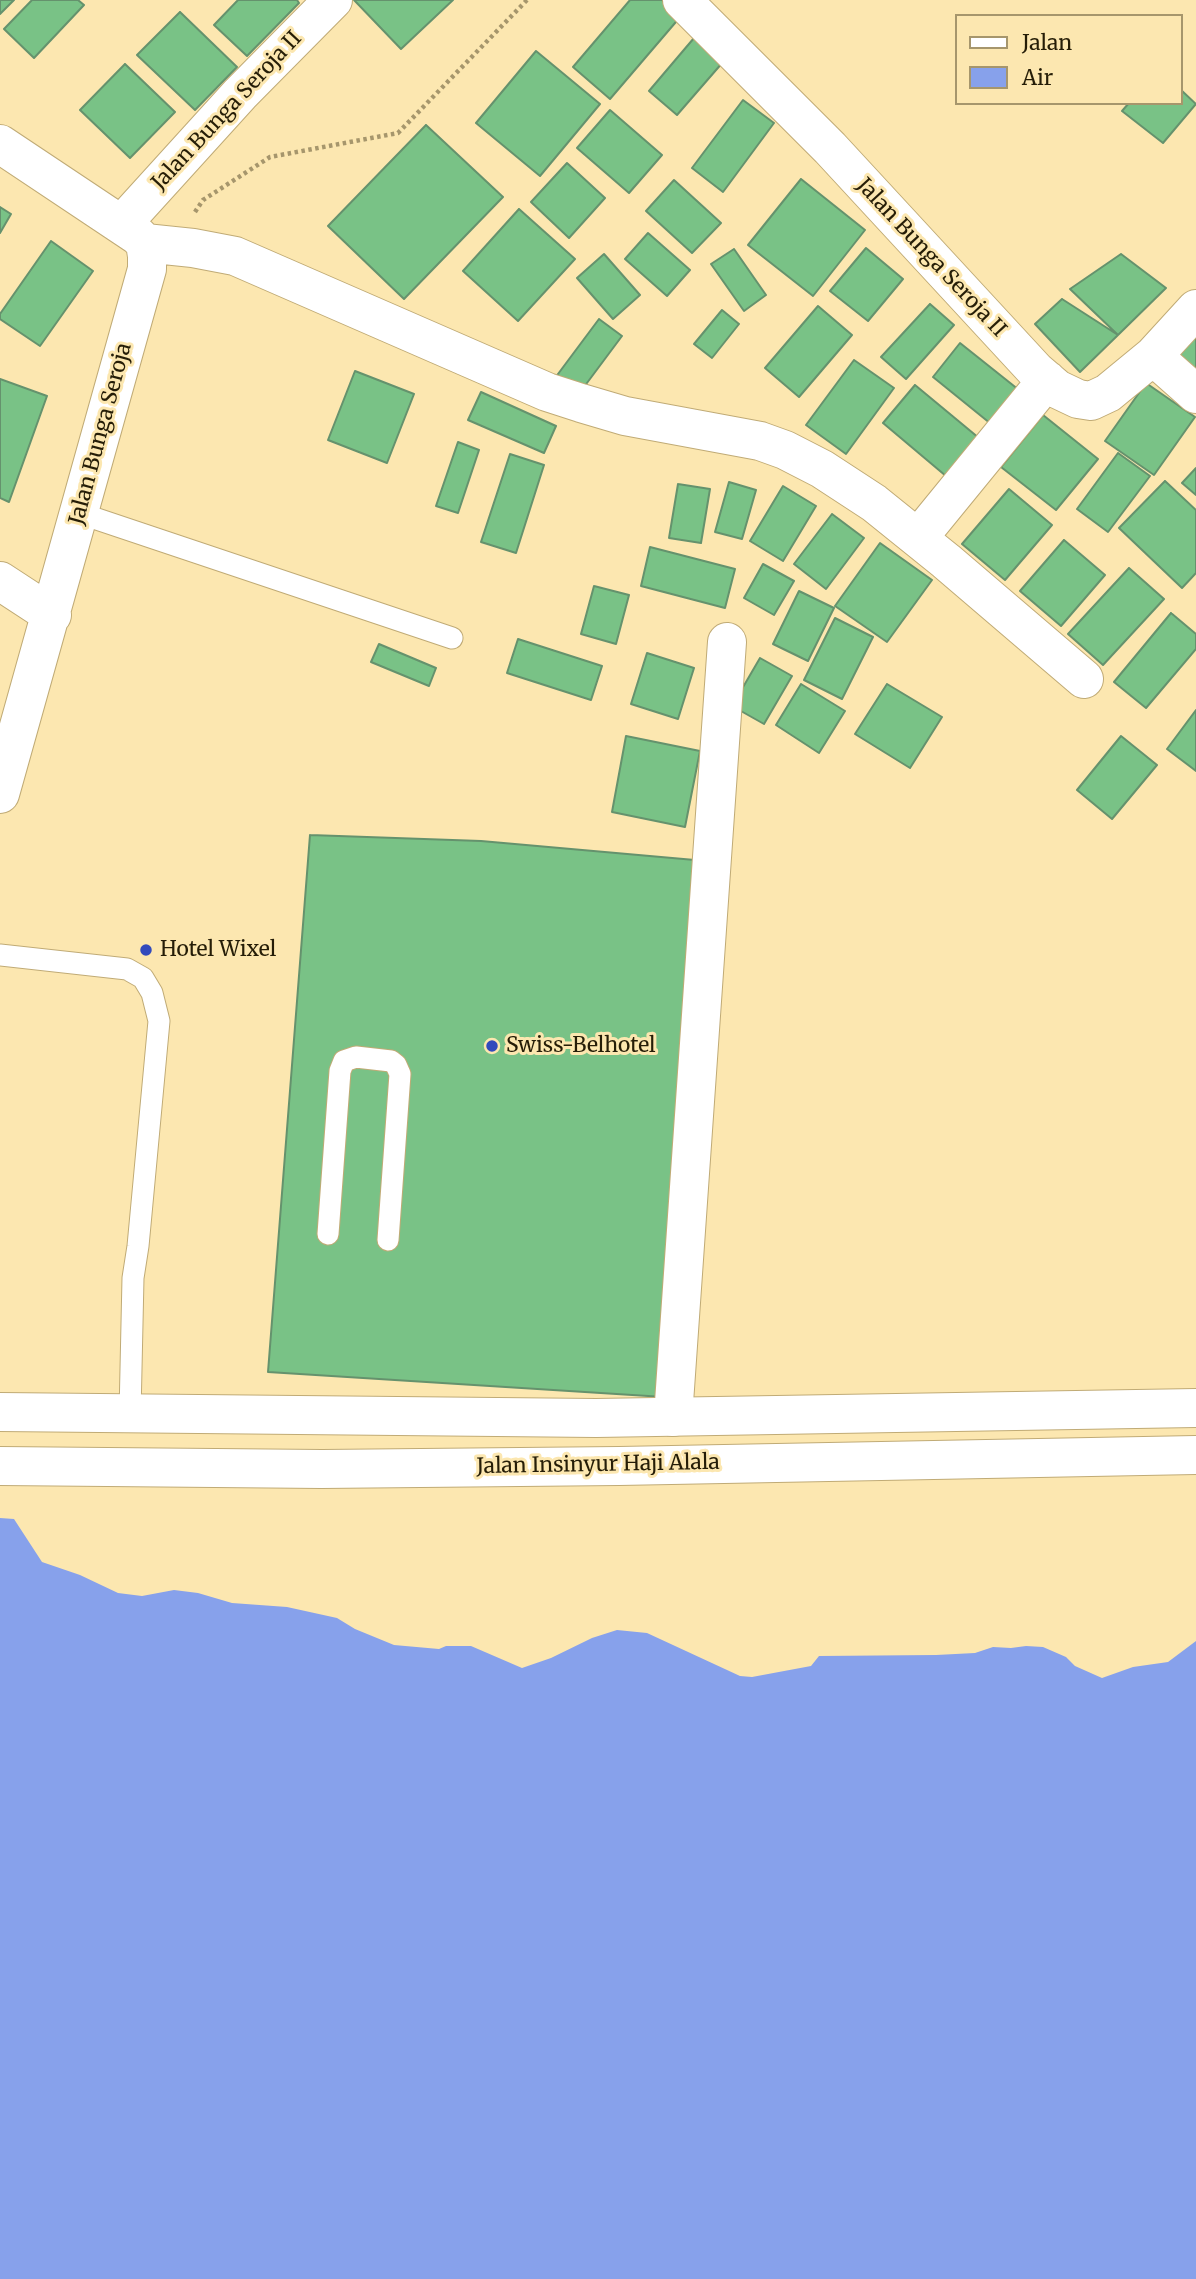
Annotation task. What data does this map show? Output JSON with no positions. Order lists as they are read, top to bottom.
{
  "streets": {
    "street": ["Jalan Bunga Seroja II", "Jalan Bunga Seroja", "Jalan Insinyur Haji Alala"]
  },
  "crossings": [
    ["Jalan Bunga Seroja II", "Jalan Bunga Seroja"]
  ],
  "places": ["Hotel Wixel", "Swiss-Belhotel"],
  "legend": ["Jalan", "Air"]
}
